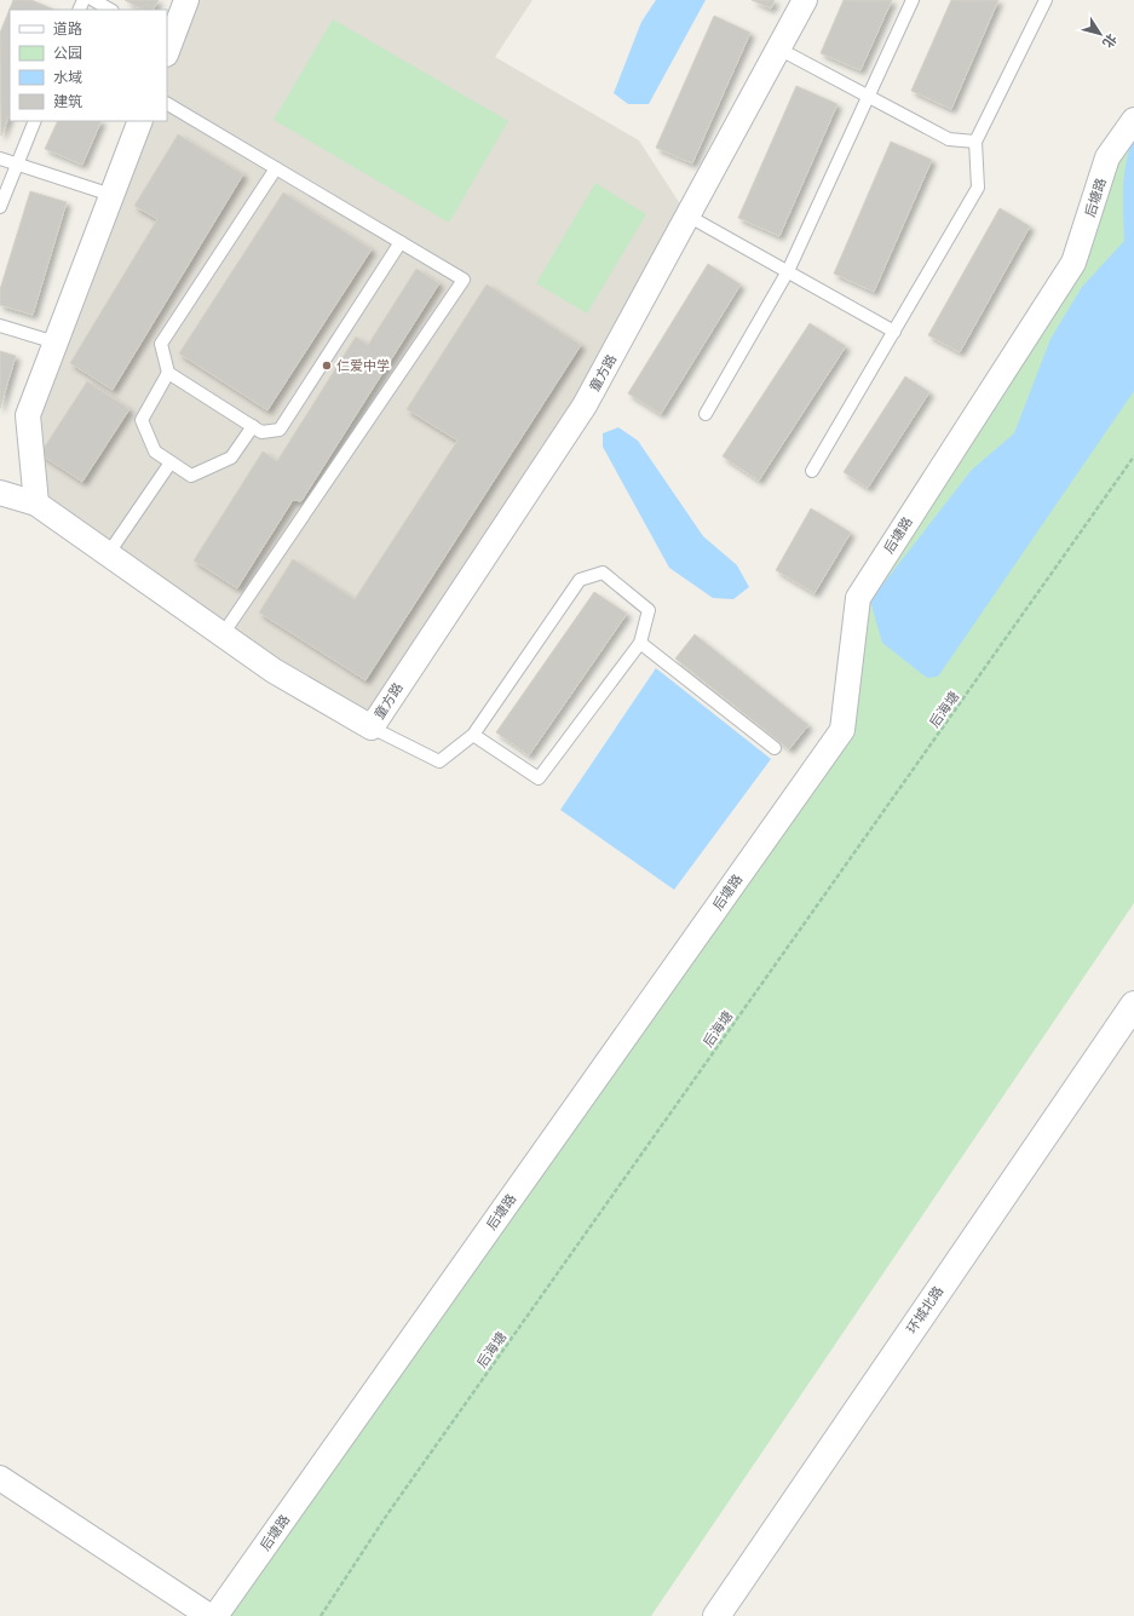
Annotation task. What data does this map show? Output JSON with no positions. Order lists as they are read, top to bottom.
{
  "streets": {
    "street": ["后塘路", "童方路", "环城北路"],
    "path": ["后海塘"]
  },
  "places": ["仁爱中学"],
  "legend": [
    "道路",
    "公园",
    "水域",
    "建筑"
  ],
  "north": "bottom right"
}
